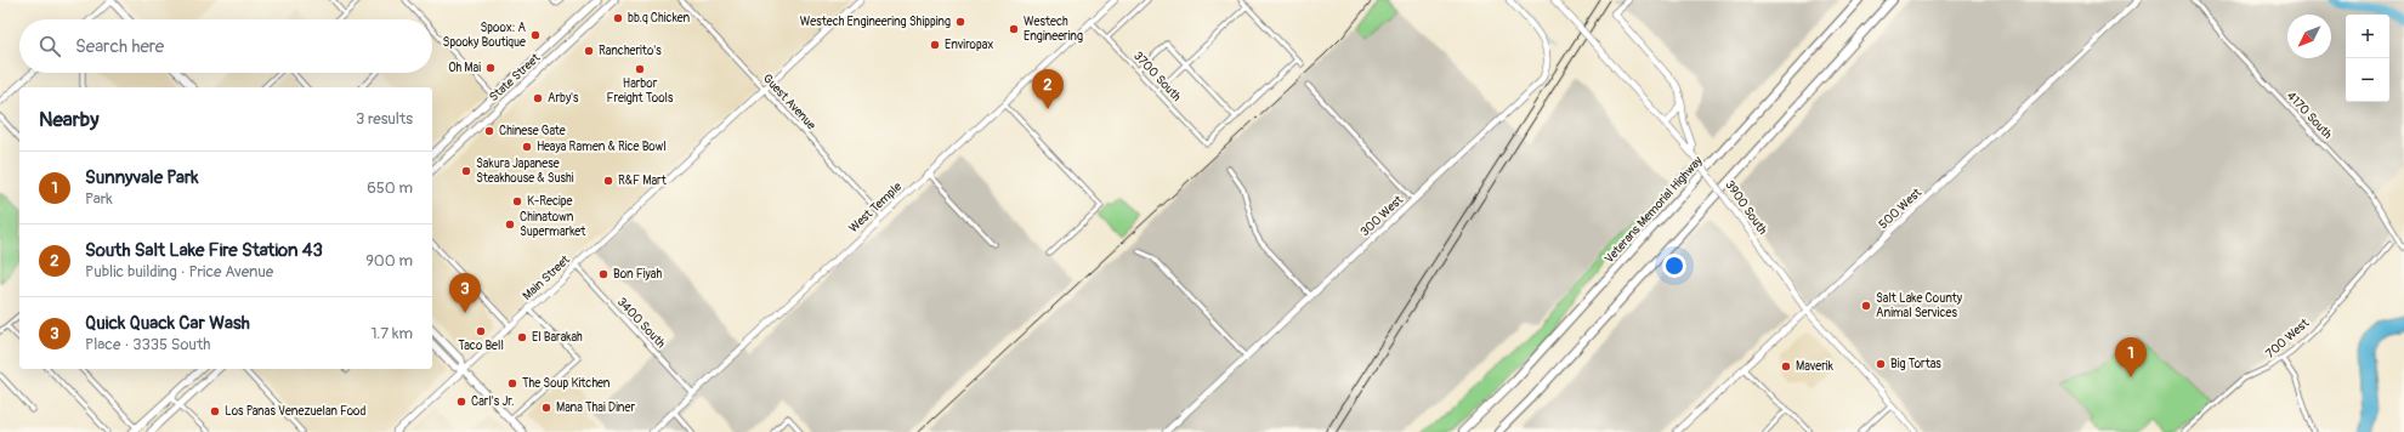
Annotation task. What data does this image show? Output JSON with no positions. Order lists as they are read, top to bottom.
{
  "streets": {
    "highway": ["Veterans Memorial Highway"],
    "main road": ["State Street"],
    "street": [
      "3700 South",
      "Guest Avenue",
      "4170 South",
      "West Temple",
      "3900 South",
      "500 West",
      "300 West",
      "Main Street",
      "3400 South",
      "700 West"
    ]
  },
  "crossings": [
    ["3700 South", "West Temple"],
    ["Guest Avenue", "West Temple"],
    ["Guest Avenue", "Main Street"],
    ["West Temple", "3400 South"],
    ["3900 South", "500 West"],
    ["Main Street", "3400 South"]
  ],
  "places": [
    "bb.q Chicken",
    "Westech Engineering Shipping",
    "Westech Engineering",
    "Spoox: A Spooky Boutique",
    "Enviropax",
    "Rancherito's",
    "Oh Mai",
    "Harbor Freight Tools",
    "Arby's",
    "Chinese Gate",
    "Heaya Ramen & Rice Bowl",
    "Sakura Japanese Steakhouse & Sushi",
    "R&F Mart",
    "K-Recipe",
    "Chinatown Supermarket",
    "Bon Fiyah",
    "Salt Lake County Animal Services",
    "Taco Bell",
    "El Barakah",
    "Big Tortas",
    "Maverik",
    "The Soup Kitchen",
    "Carl's Jr.",
    "Mana Thai Diner",
    "Los Panas Venezuelan Food"
  ],
  "north": "bottom left",
  "page": {
    "map_buttons": ["+", "−"],
    "search": "Search here",
    "pins": ["2", "3", "1"],
    "heading": ["Nearby", "3 results"],
    "list": [
      {
        "mark": "1",
        "name": "Sunnyvale Park",
        "note": "Park",
        "value": "650 m"
      },
      {
        "mark": "2",
        "name": "South Salt Lake Fire Station 43",
        "note": "Public building · Price Avenue",
        "value": "900 m"
      },
      {
        "mark": "3",
        "name": "Quick Quack Car Wash",
        "note": "Place · 3335 South",
        "value": "1.7 km"
      }
    ]
  }
}
